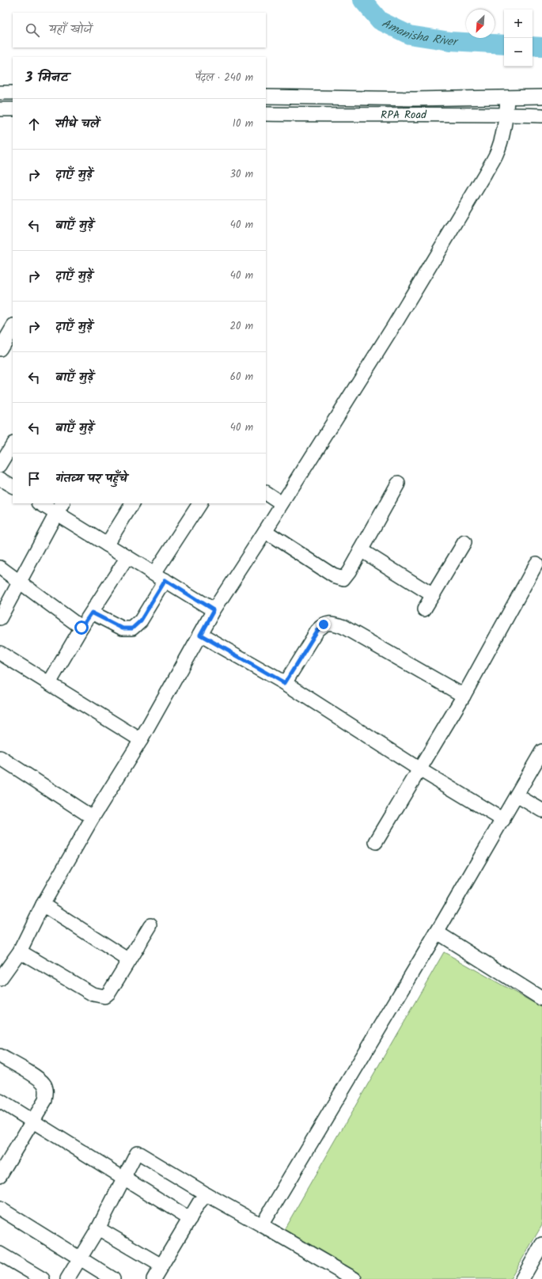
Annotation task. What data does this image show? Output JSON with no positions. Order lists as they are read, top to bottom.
{
  "streets": {
    "street": ["RPA Road"]
  },
  "water": ["Amanisha River"],
  "north": "bottom left",
  "page": {
    "map_buttons": ["+", "−"],
    "search": "यहाँ खोजें",
    "heading": ["3 मिनट", "पैदल · 240 m"],
    "list": [
      ["सीधे चलें", "10 m"],
      ["दाएँ मुड़ें", "30 m"],
      ["बाएँ मुड़ें", "40 m"],
      ["दाएँ मुड़ें", "40 m"],
      ["दाएँ मुड़ें", "20 m"],
      ["बाएँ मुड़ें", "60 m"],
      ["बाएँ मुड़ें", "40 m"],
      "गंतव्य पर पहुँचे"
    ]
  }
}
